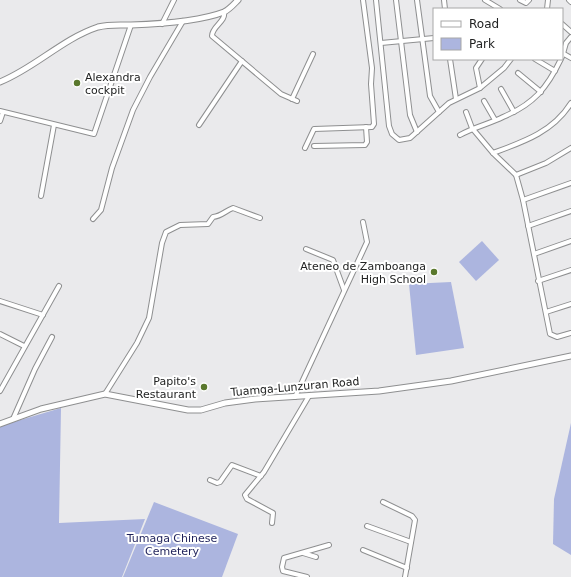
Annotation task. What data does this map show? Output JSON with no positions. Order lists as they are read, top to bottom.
{
  "streets": {
    "street": ["Tuamga-Lunzuran Road"]
  },
  "parks": ["Tumaga Chinese Cemetery"],
  "places": ["Alexandra cockpit", "Ateneo de Zamboanga High School", "Papito's Restaurant"],
  "legend": ["Road", "Park"]
}
